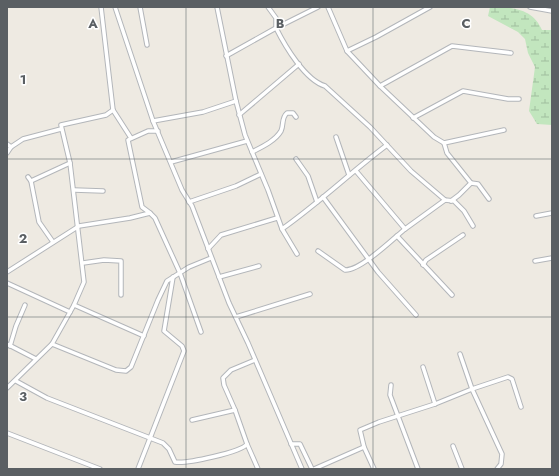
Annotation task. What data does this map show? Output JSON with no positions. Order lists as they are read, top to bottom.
{
  "grid": {
    "columns": ["A", "B", "C"],
    "rows": ["1", "2", "3"]
  }
}
